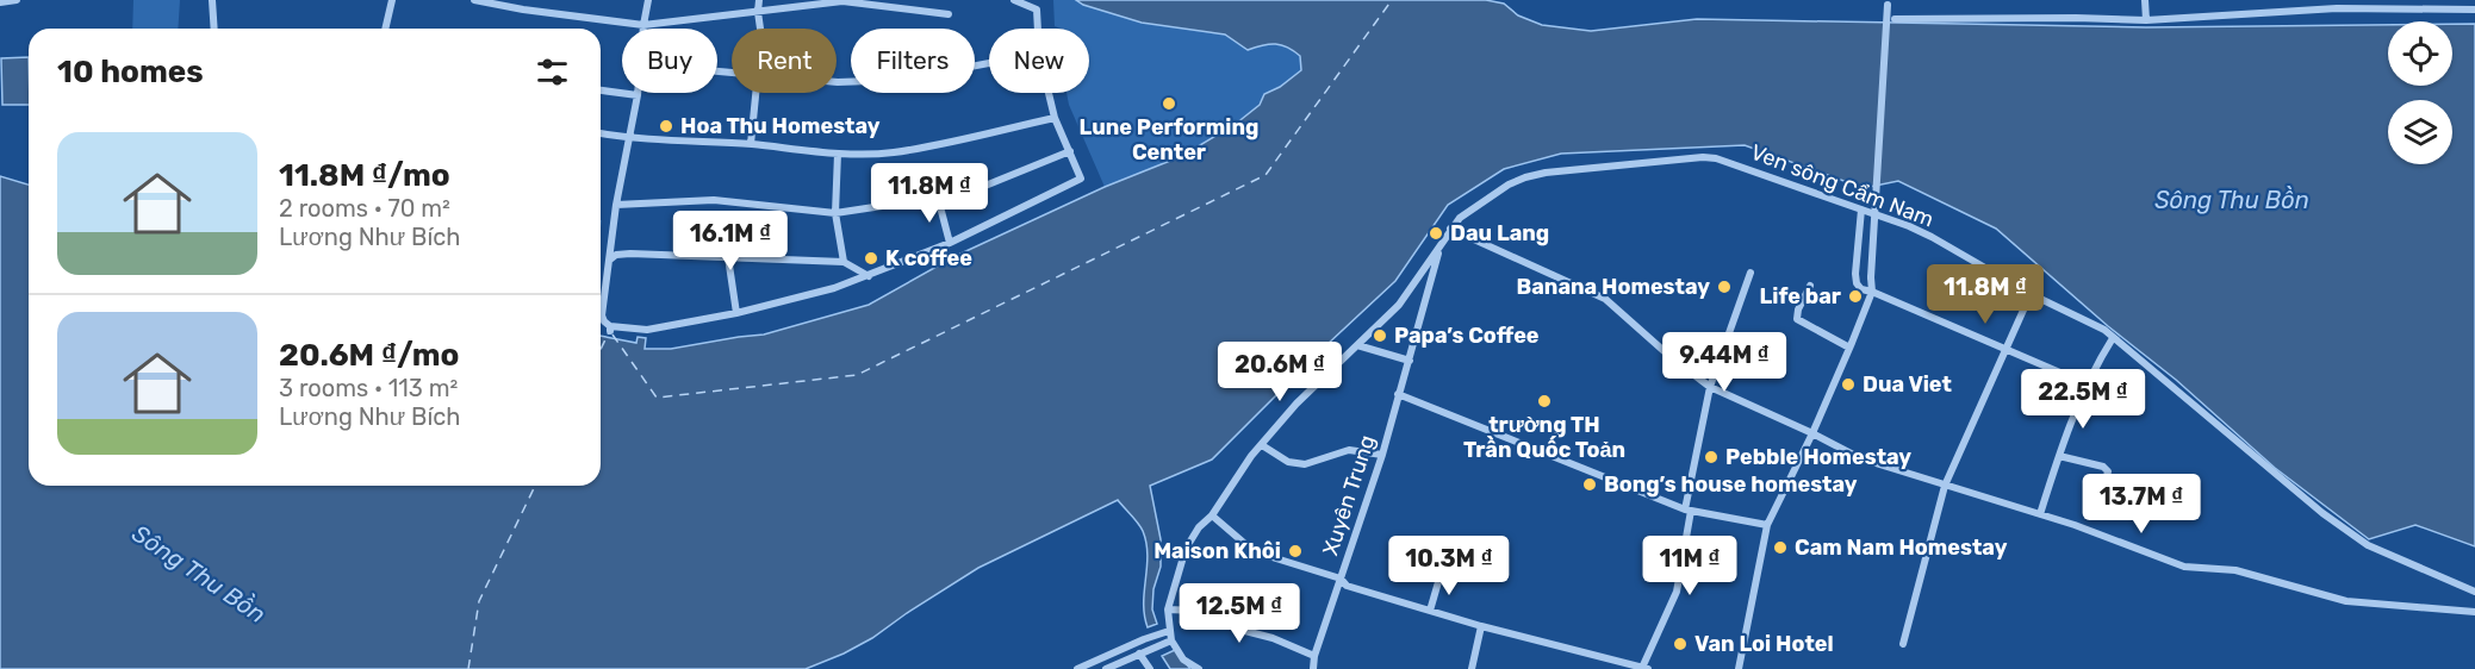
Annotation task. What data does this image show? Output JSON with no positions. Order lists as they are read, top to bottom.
{
  "streets": {
    "street": ["Ven sông Cẩm Nam", "Xuyên Trung"]
  },
  "water": ["Sông Thu Bồn"],
  "places": [
    "Lune Performing Center",
    "Hoa Thu Homestay",
    "Dau Lang",
    "K coffee",
    "Banana Homestay",
    "Life bar",
    "Papa’s Coffee",
    "Dua Viet",
    "trường TH Trần Quốc Toản",
    "Pebble Homestay",
    "Bong’s house homestay",
    "Cam Nam Homestay",
    "Maison Khôi",
    "Van Loi Hotel"
  ],
  "page": {
    "chip": [
      "Buy",
      "Rent",
      "Filters",
      "New"
    ],
    "heading": "10 homes",
    "list": [
      {
        "name": "11.8M ₫/mo",
        "note": "2 rooms · 70 m² · Lương Như Bích"
      },
      {
        "name": "20.6M ₫/mo",
        "note": "3 rooms · 113 m² · Lương Như Bích"
      }
    ],
    "price": [
      "11.8M ₫",
      "16.1M ₫",
      "11.8M ₫",
      "9.44M ₫",
      "20.6M ₫",
      "22.5M ₫",
      "13.7M ₫",
      "10.3M ₫",
      "11M ₫",
      "12.5M ₫"
    ]
  }
}
